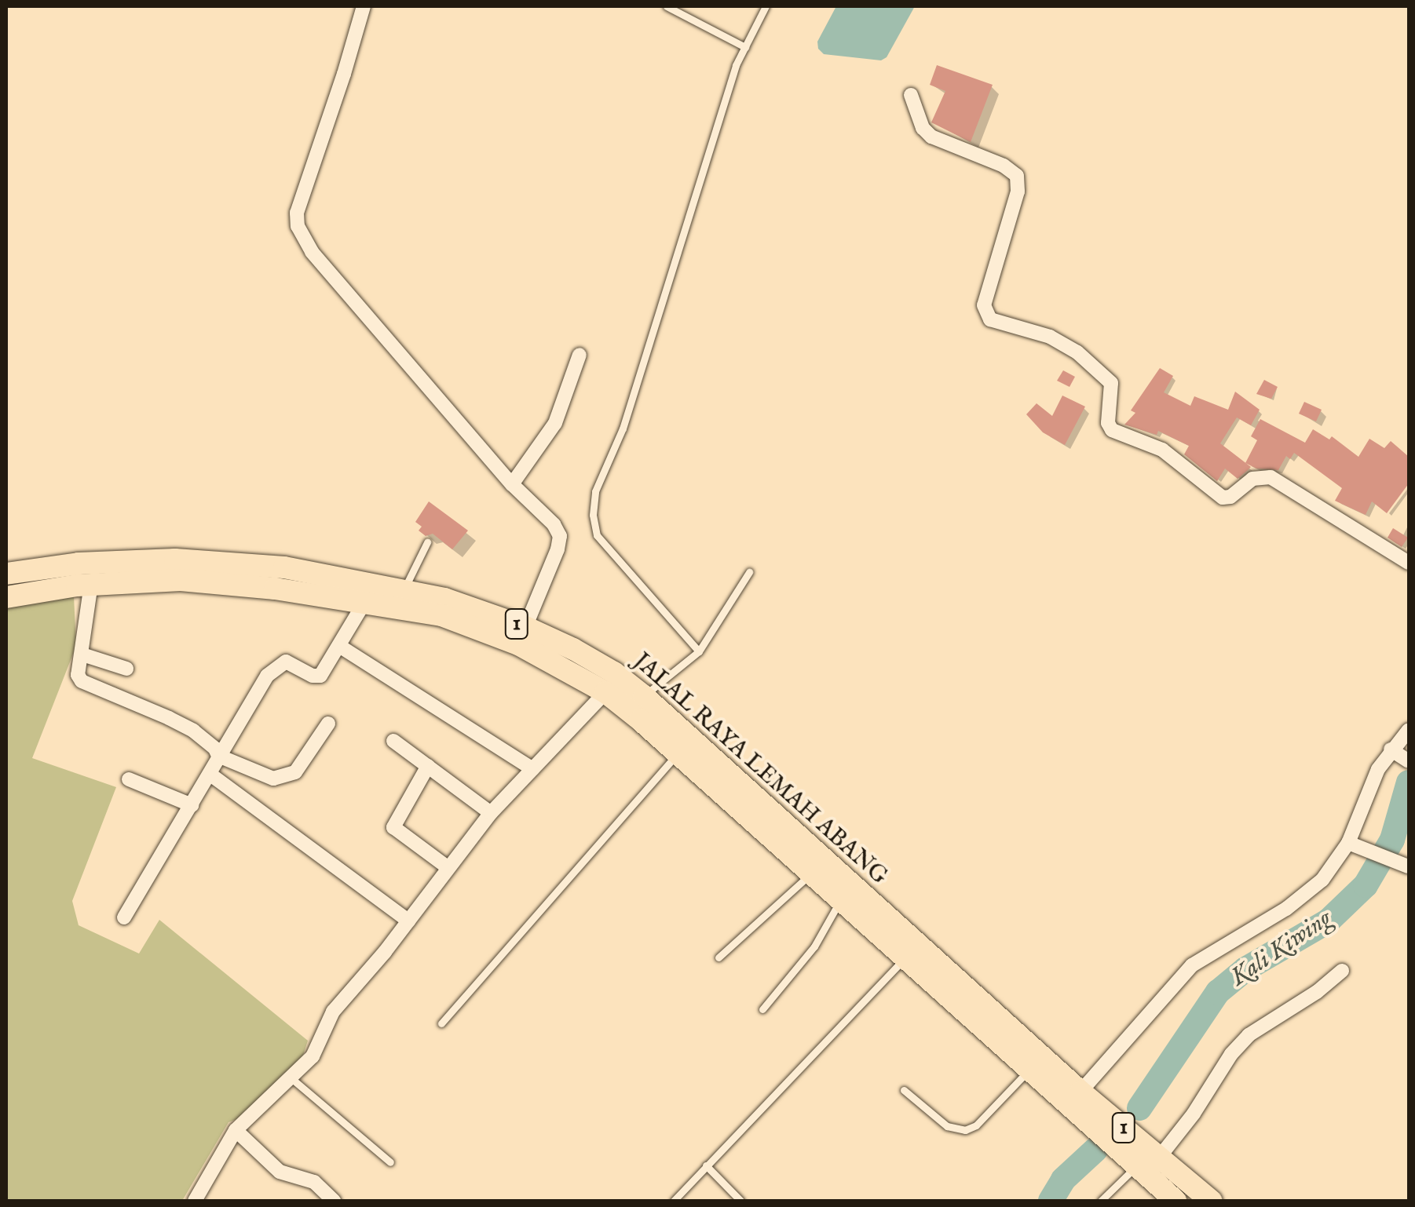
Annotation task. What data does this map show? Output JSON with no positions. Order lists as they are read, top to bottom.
{
  "streets": {
    "highway": ["1", "JALAL RAYA LEMAH ABANG"]
  },
  "crossings": [
    ["1", "JALAL RAYA LEMAH ABANG"]
  ],
  "water": ["Kali Kiwing"]
}
